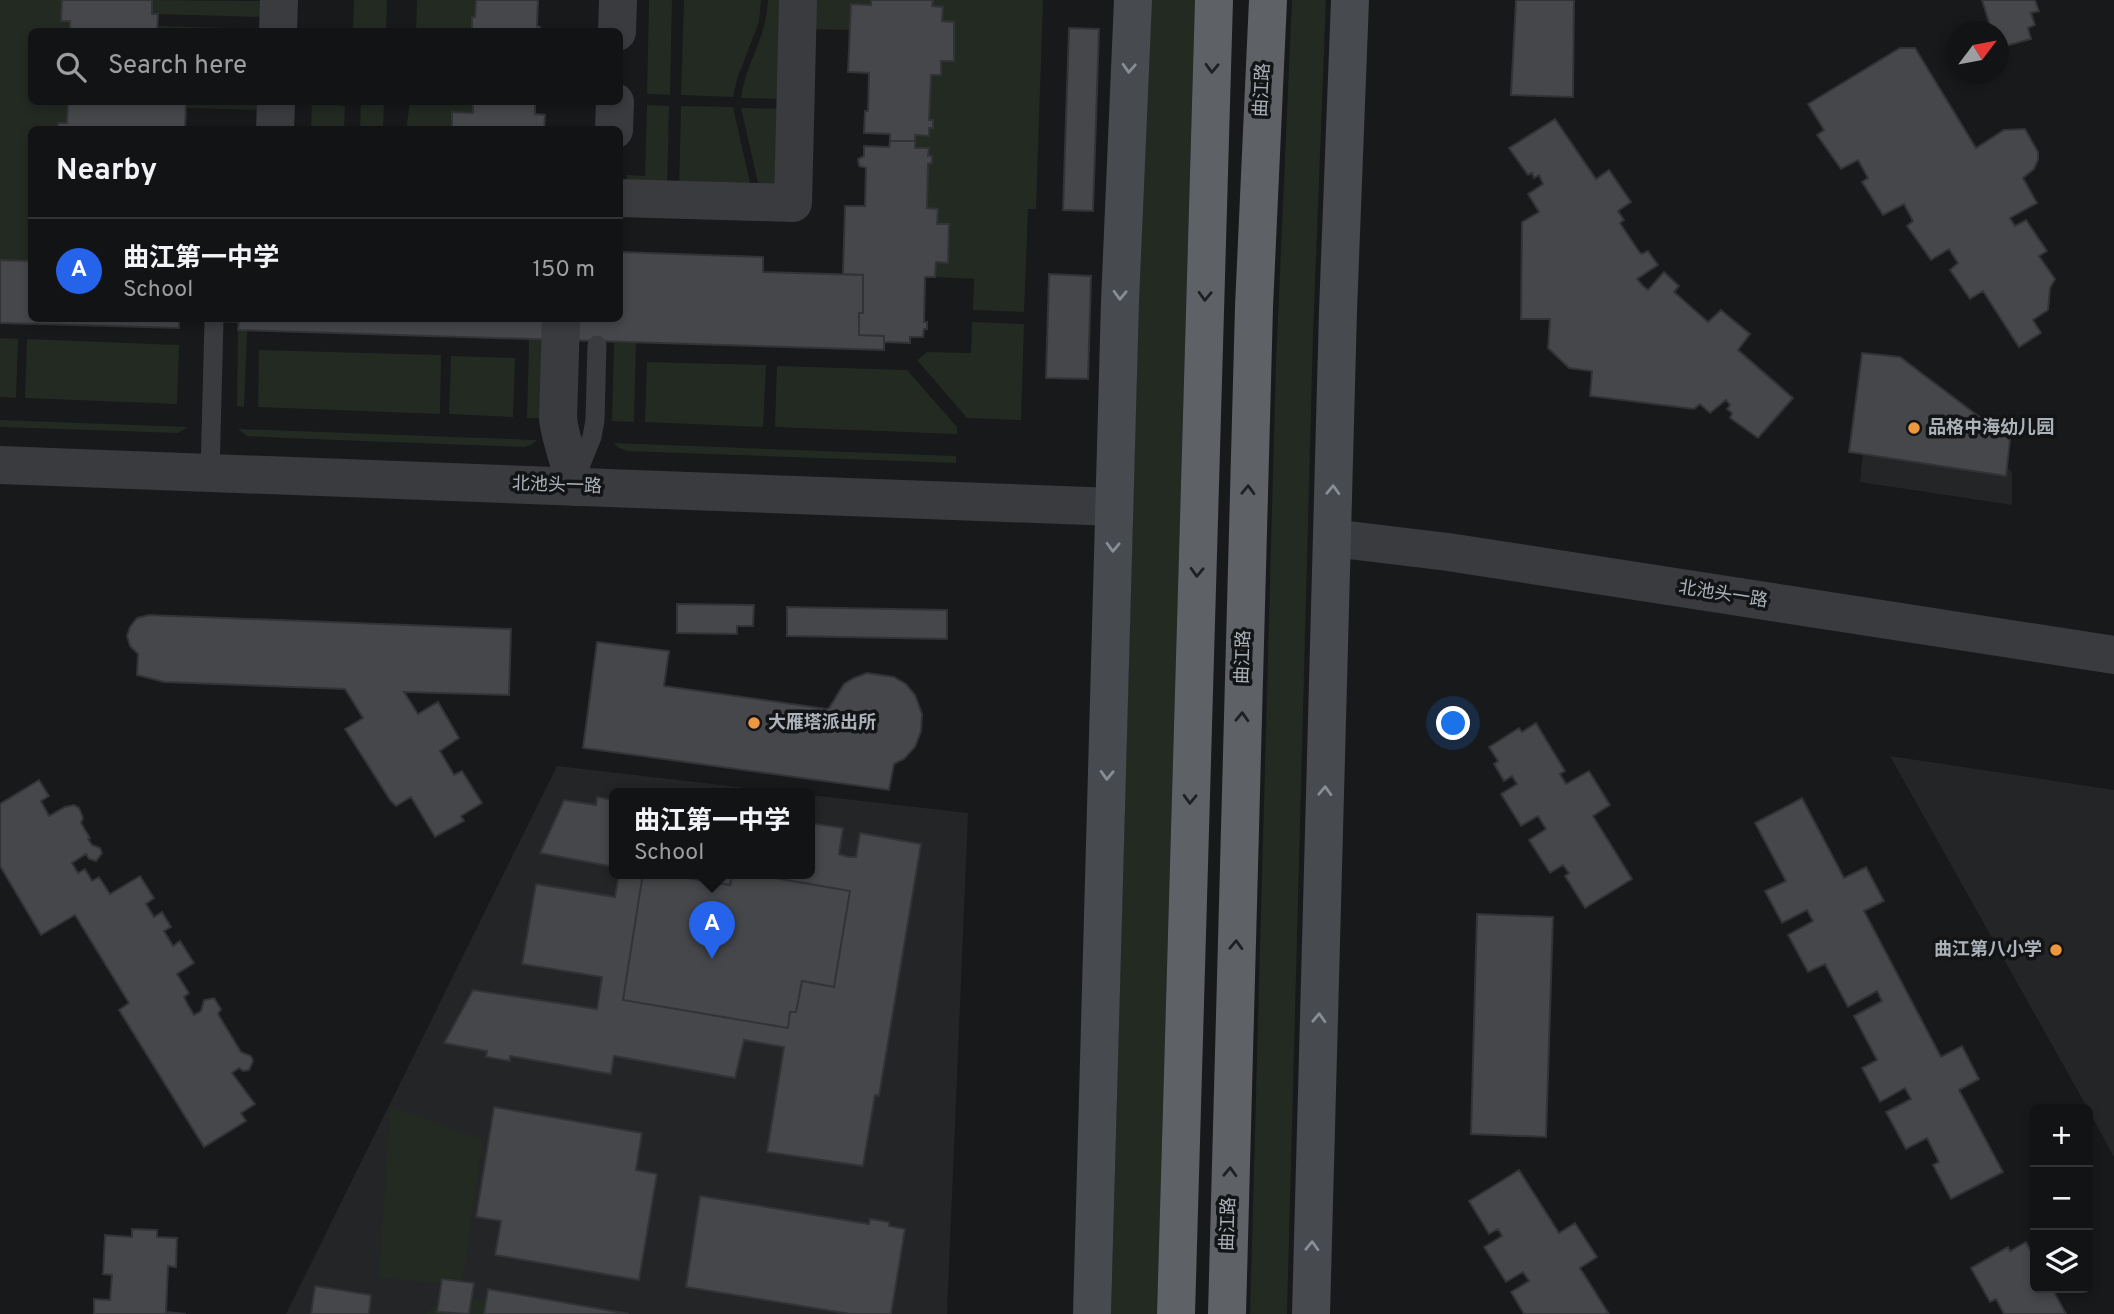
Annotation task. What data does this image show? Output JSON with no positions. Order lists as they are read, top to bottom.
{
  "streets": {
    "highway": ["曲江路"],
    "street": ["北池头一路"]
  },
  "places": ["品格中海幼儿园", "大雁塔派出所", "曲江第八小学"],
  "north": "top right",
  "page": {
    "search": "Search here",
    "heading": "Nearby",
    "list": [
      {
        "mark": "A",
        "name": "曲江第一中学",
        "note": "School",
        "value": "150 m"
      }
    ],
    "popup": ["曲江第一中学", "School"],
    "pins": "A",
    "map_buttons": ["+", "−"]
  }
}
